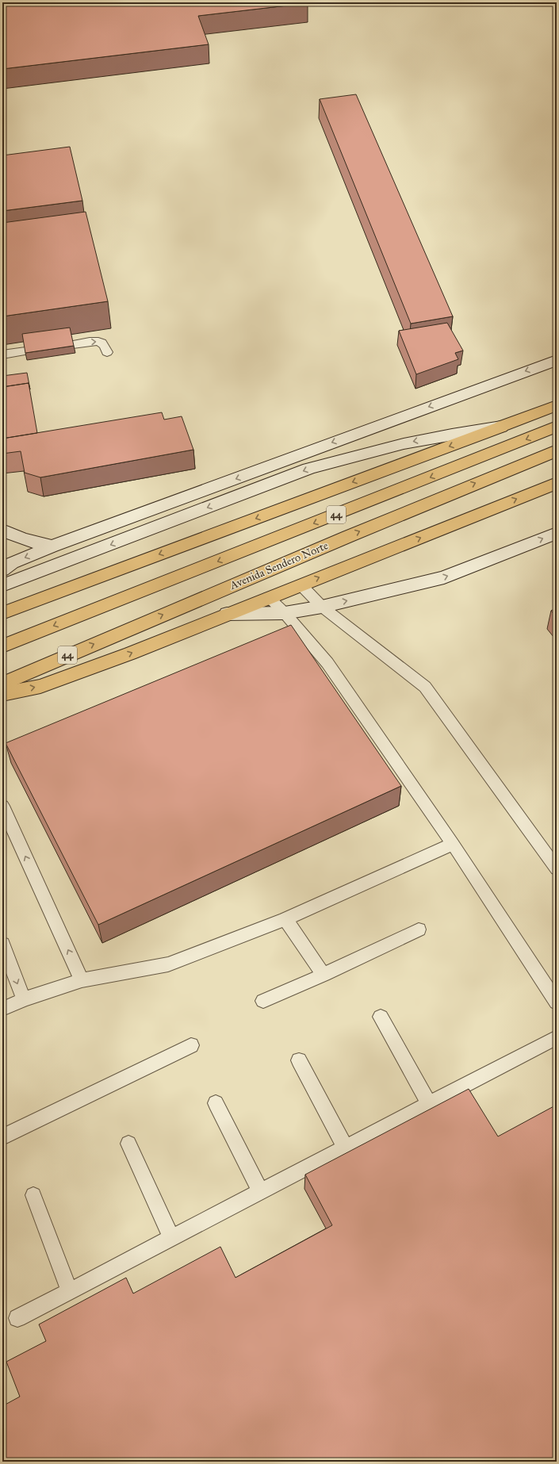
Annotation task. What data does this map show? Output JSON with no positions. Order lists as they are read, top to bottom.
{
  "streets": {
    "main road": ["44", "Avenida Sendero Norte"]
  }
}
